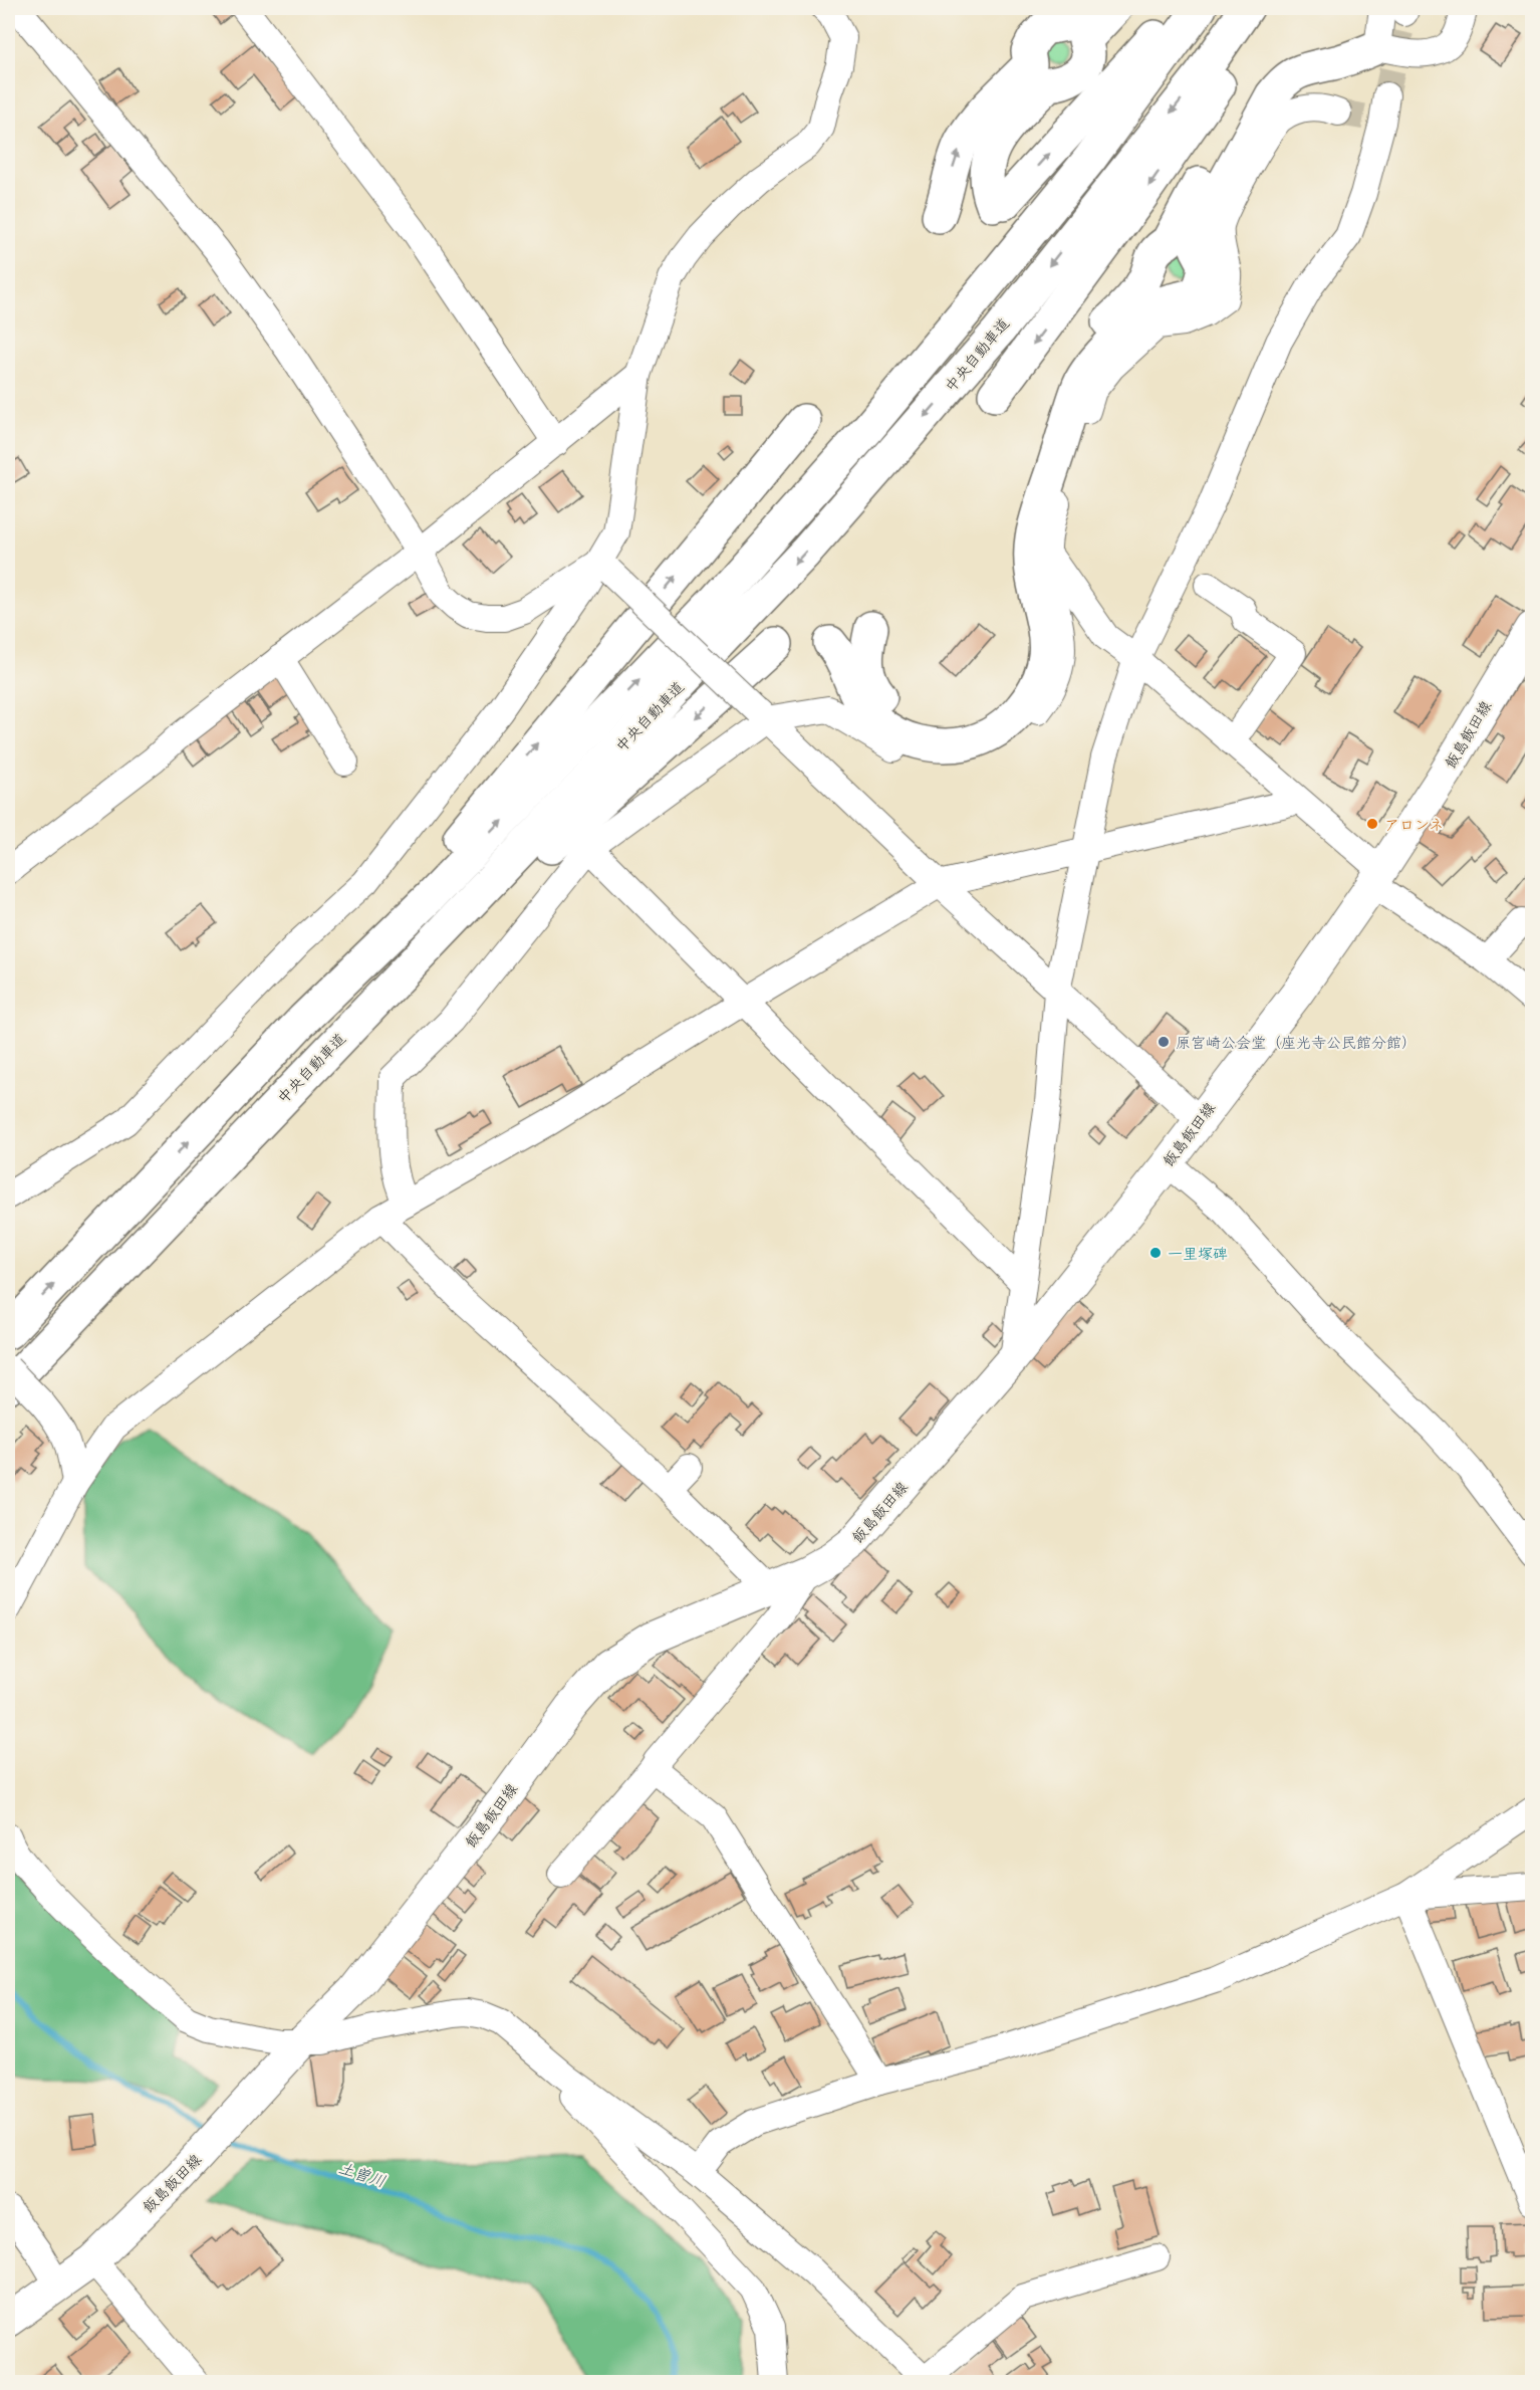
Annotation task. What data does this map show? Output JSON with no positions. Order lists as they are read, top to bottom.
{
  "streets": {
    "highway": ["中央自動車道"],
    "main road": ["飯島飯田線"]
  },
  "water": ["土曽川"],
  "places": ["アロンネ", "原宮崎公会堂（座光寺公民館分館）", "一里塚碑"]
}
